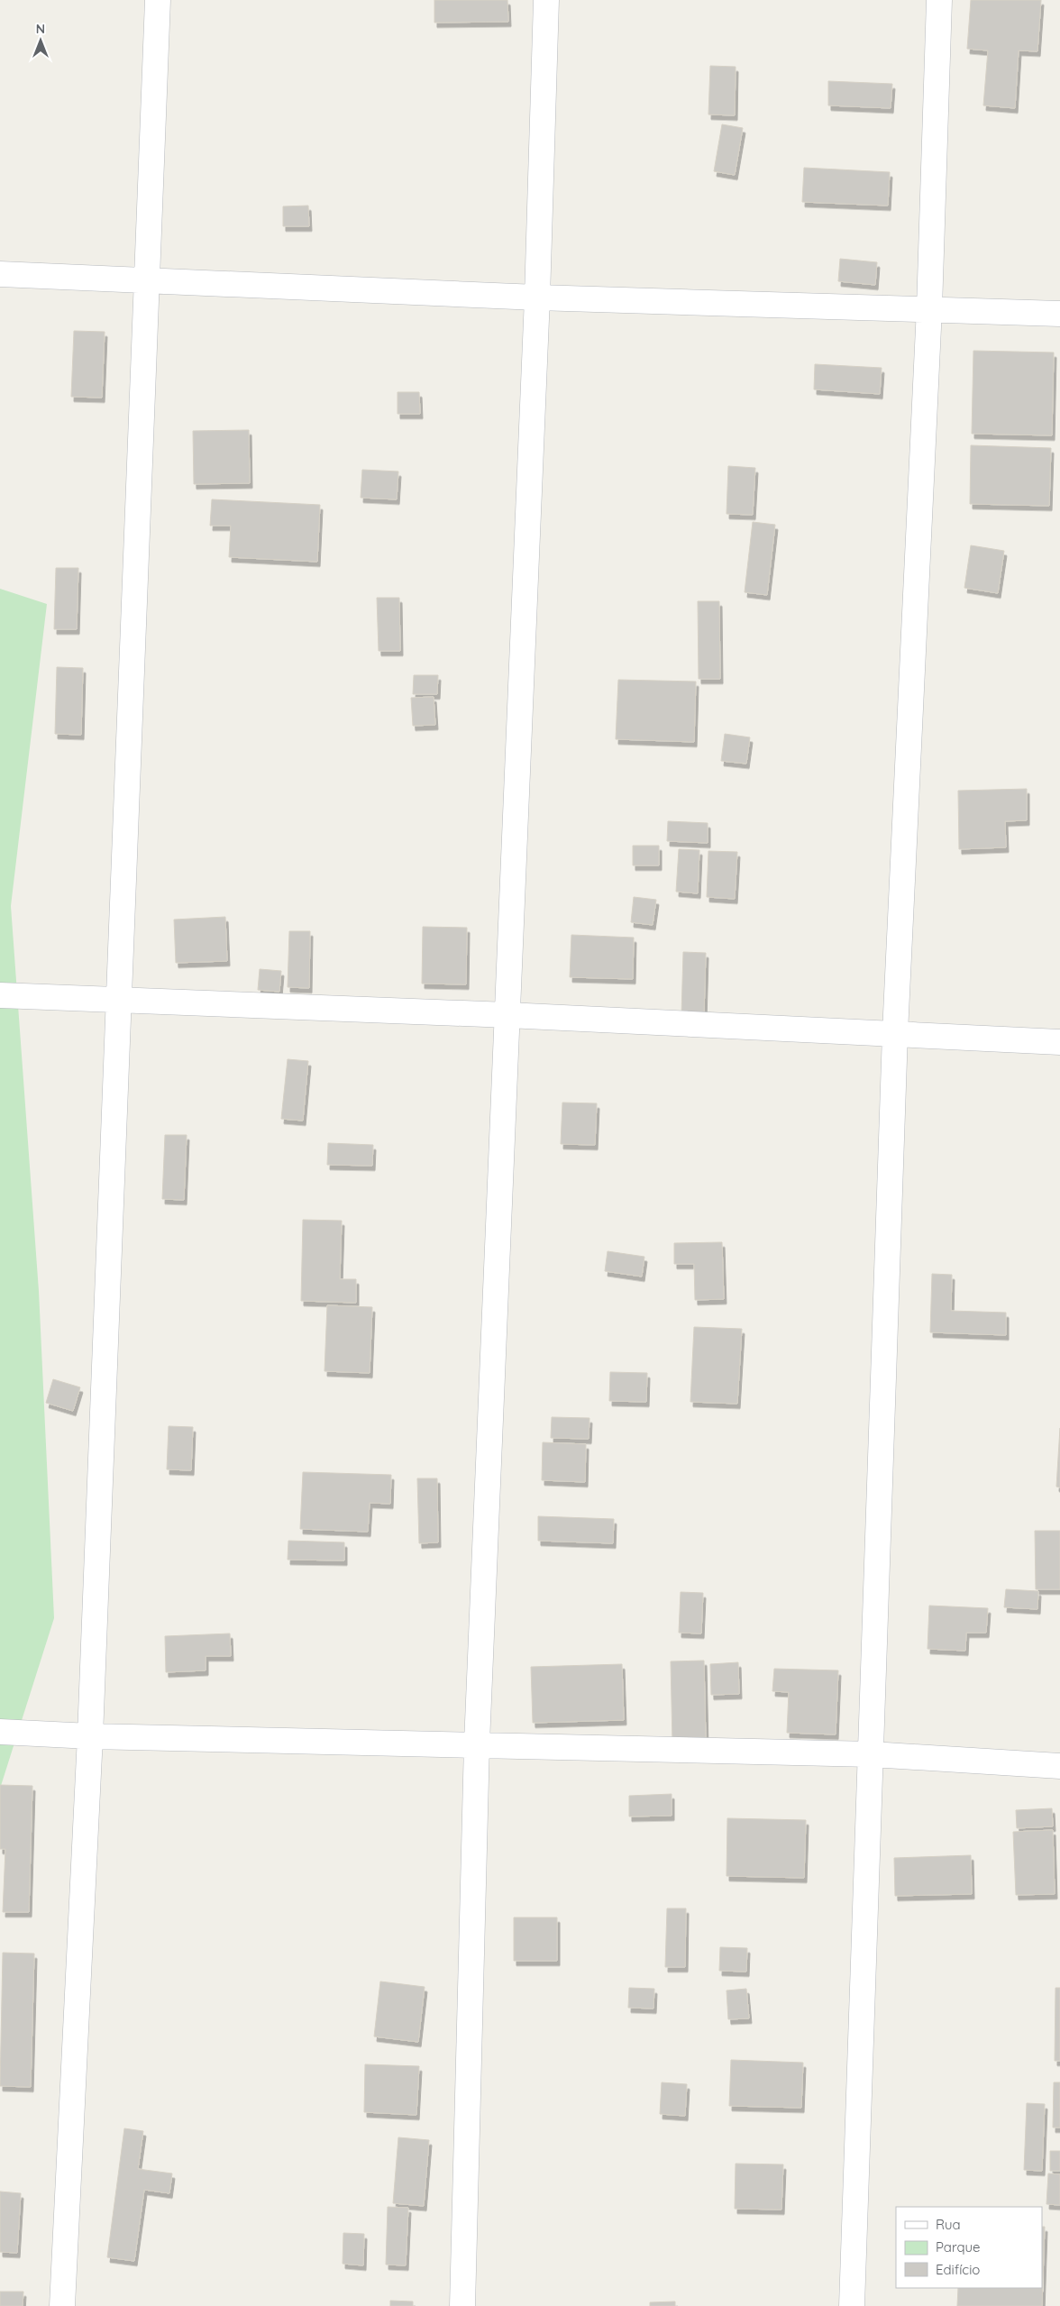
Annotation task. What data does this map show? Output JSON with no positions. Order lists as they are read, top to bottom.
{
  "legend": ["Rua", "Parque", "Edifício"],
  "north": "top"
}
